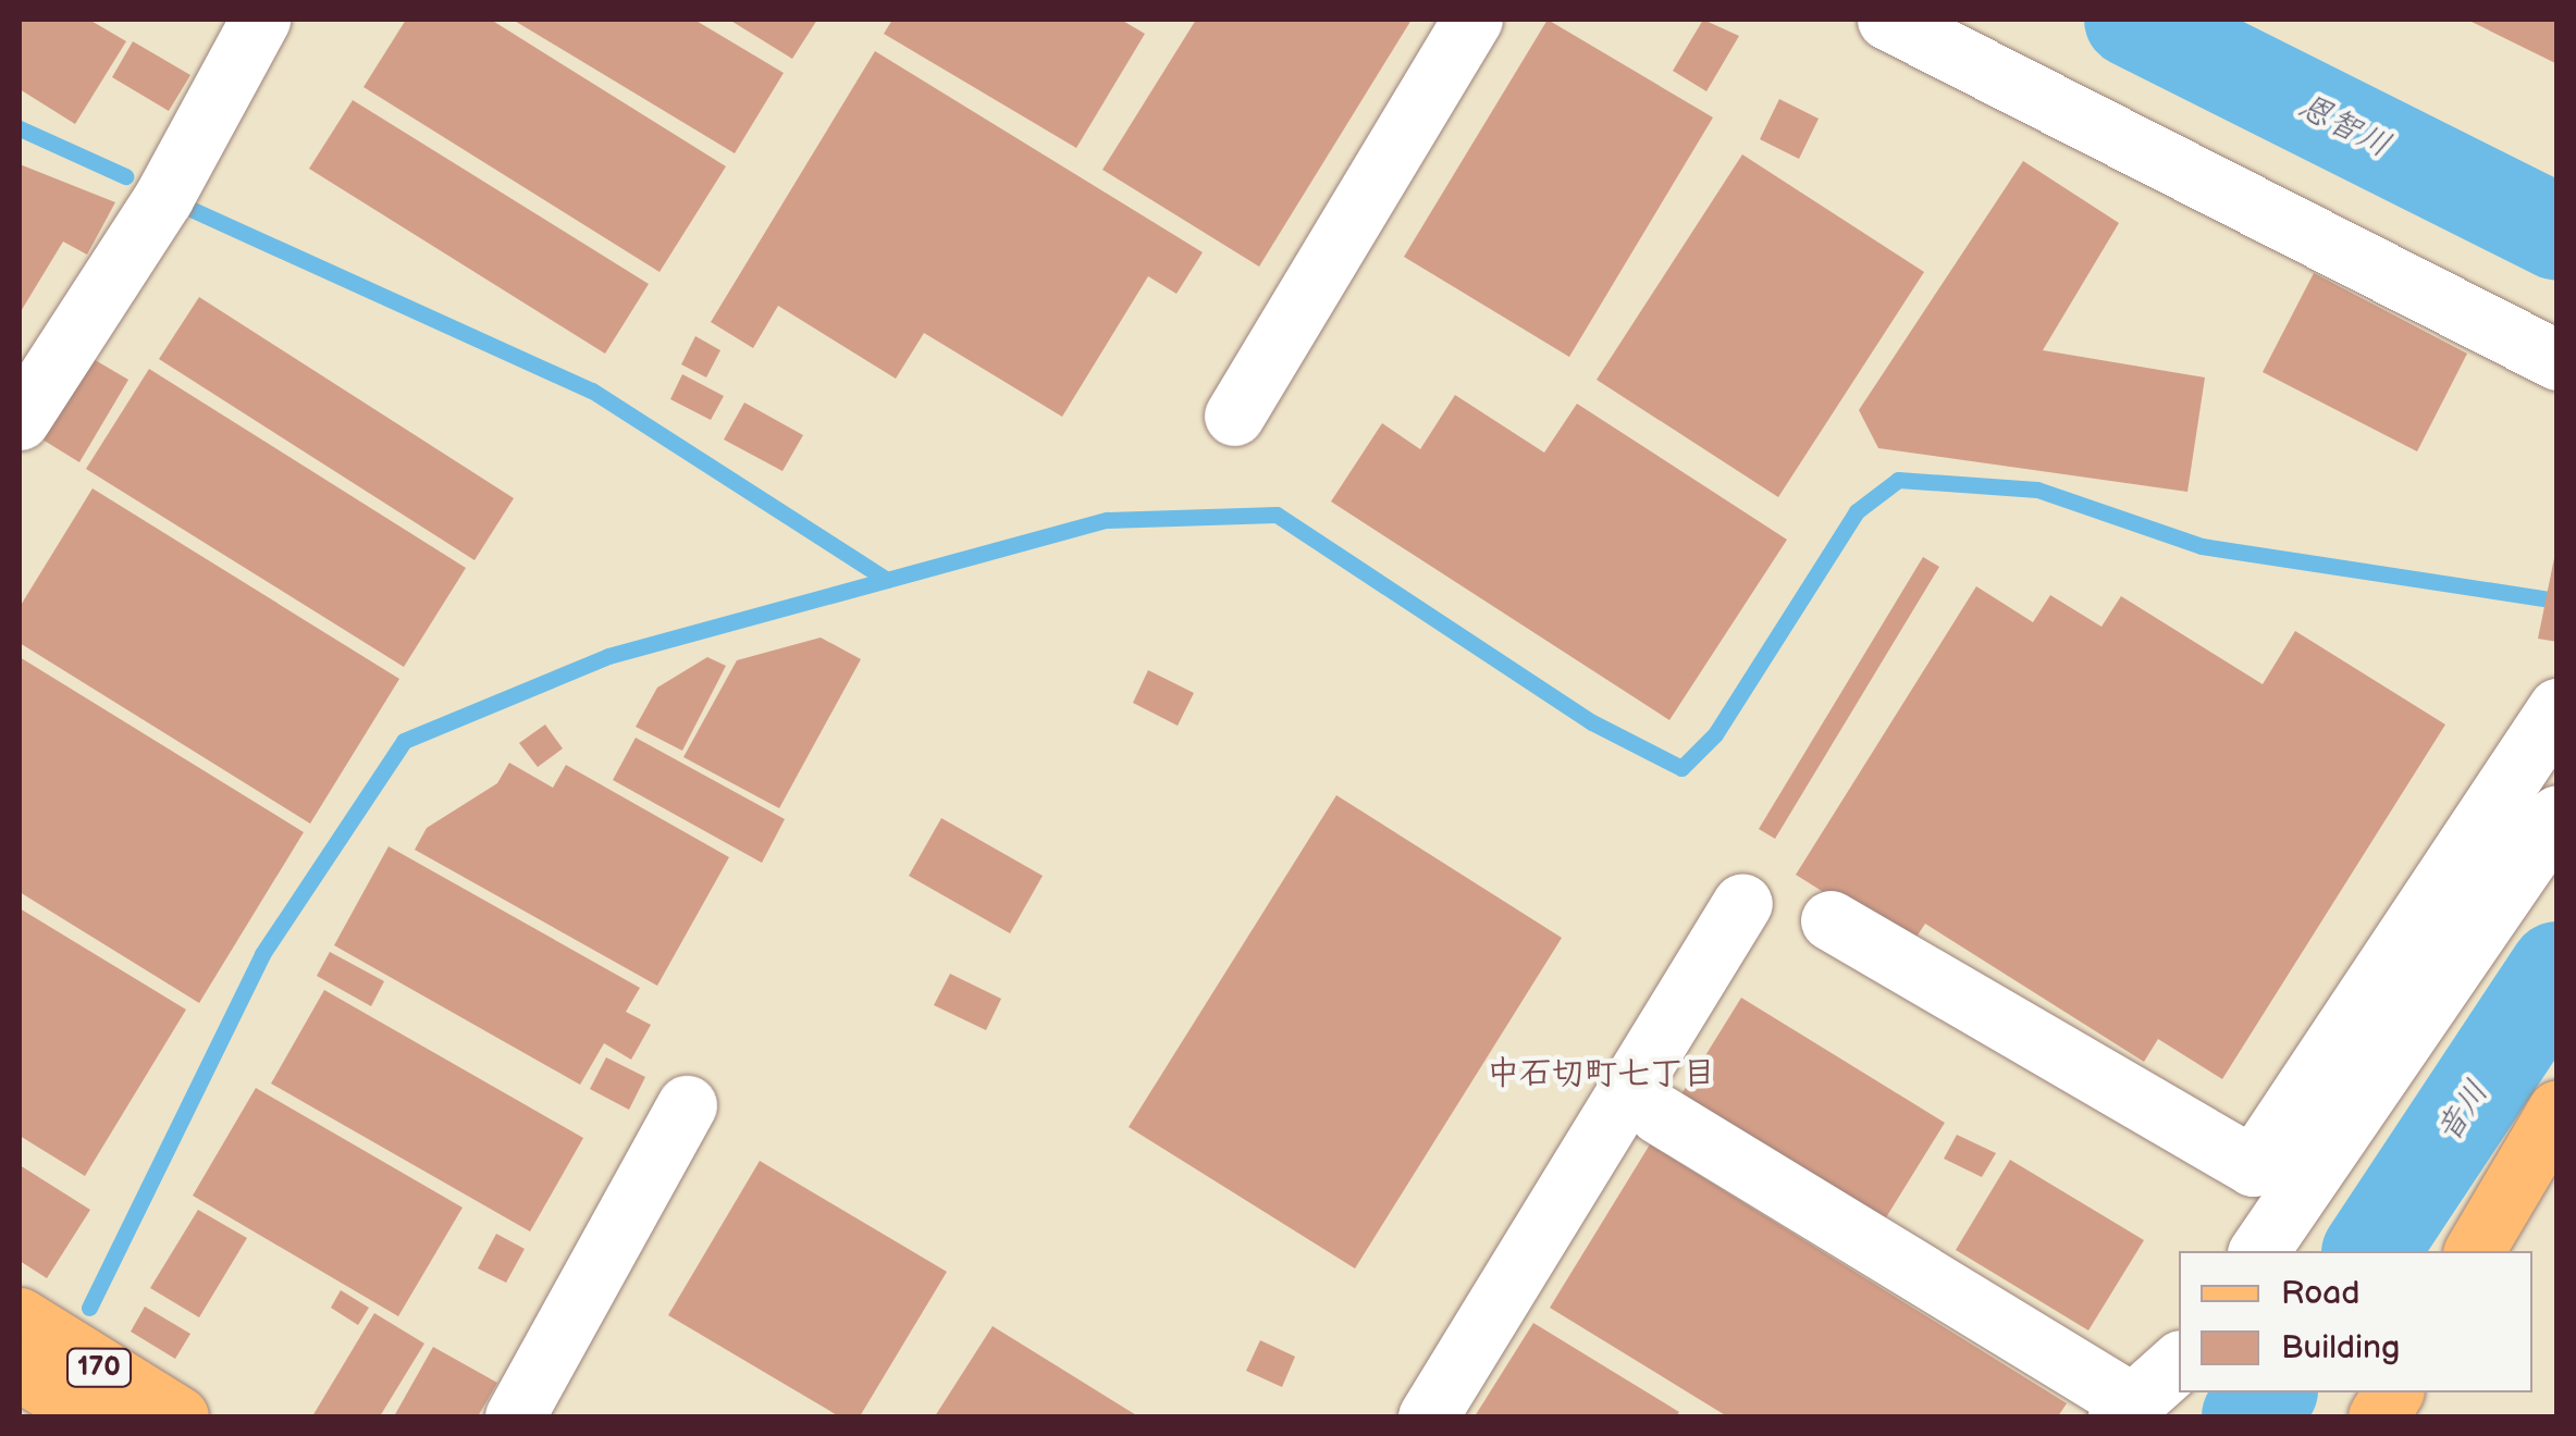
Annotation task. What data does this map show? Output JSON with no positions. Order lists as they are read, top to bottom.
{
  "streets": {
    "main road": ["170"]
  },
  "districts": ["中石切町七丁目"],
  "water": ["恩智川", "音川"],
  "legend": ["Road", "Building"]
}
